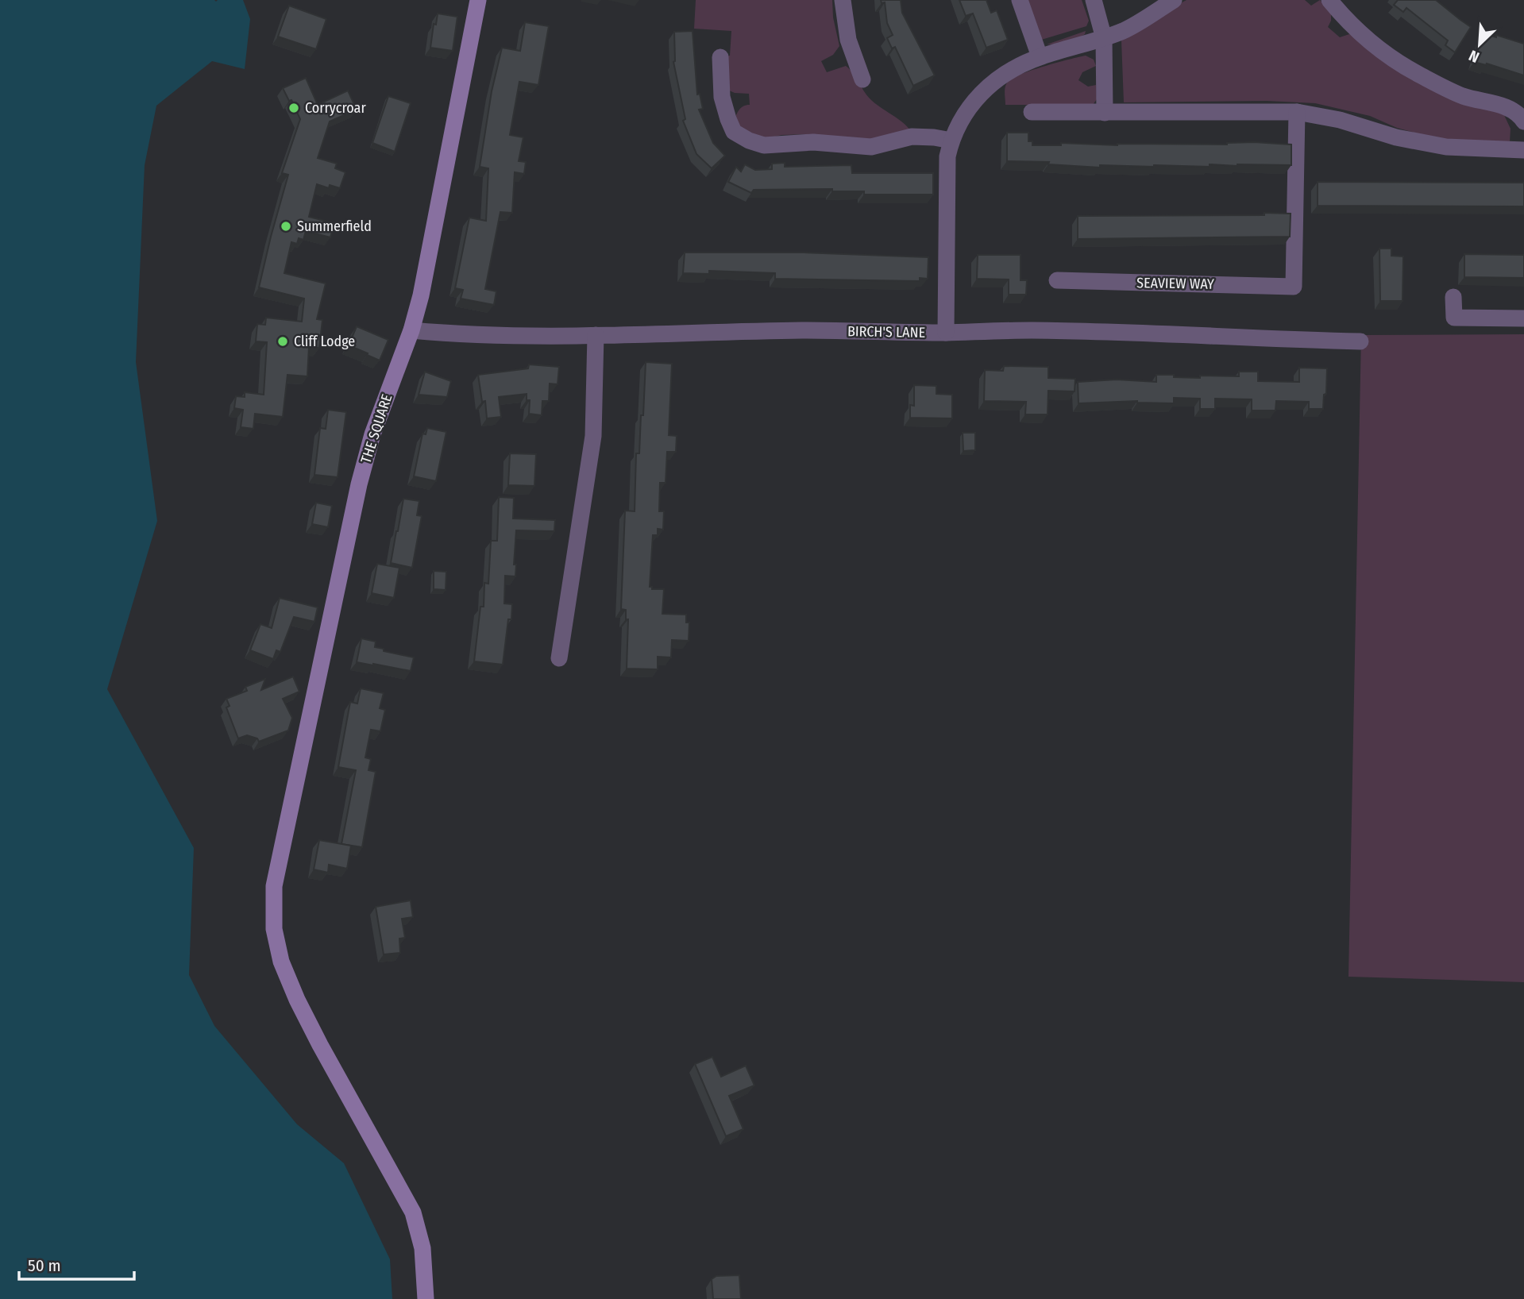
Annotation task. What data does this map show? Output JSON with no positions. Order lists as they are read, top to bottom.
{
  "streets": {
    "main road": ["THE SQUARE"],
    "street": ["SEAVIEW WAY", "BIRCH'S LANE"]
  },
  "crossings": [
    ["BIRCH'S LANE", "THE SQUARE"]
  ],
  "places": ["Corrycroar", "Summerfield", "Cliff Lodge"],
  "scale_bar": "50 m",
  "north": "bottom left"
}
